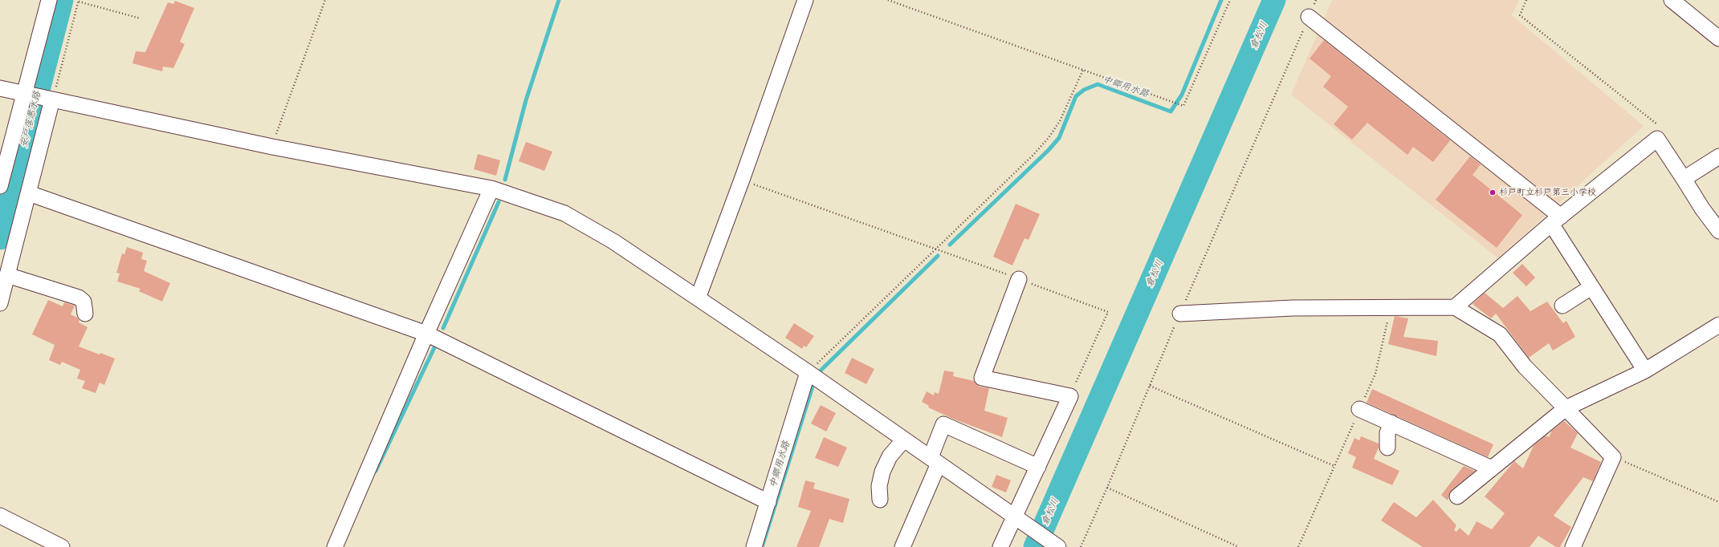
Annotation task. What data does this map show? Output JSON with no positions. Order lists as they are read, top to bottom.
{
  "water": ["倉松川", "中郷用水路", "安戸落悪水路"],
  "places": ["杉戸町立杉戸第三小学校"]
}
